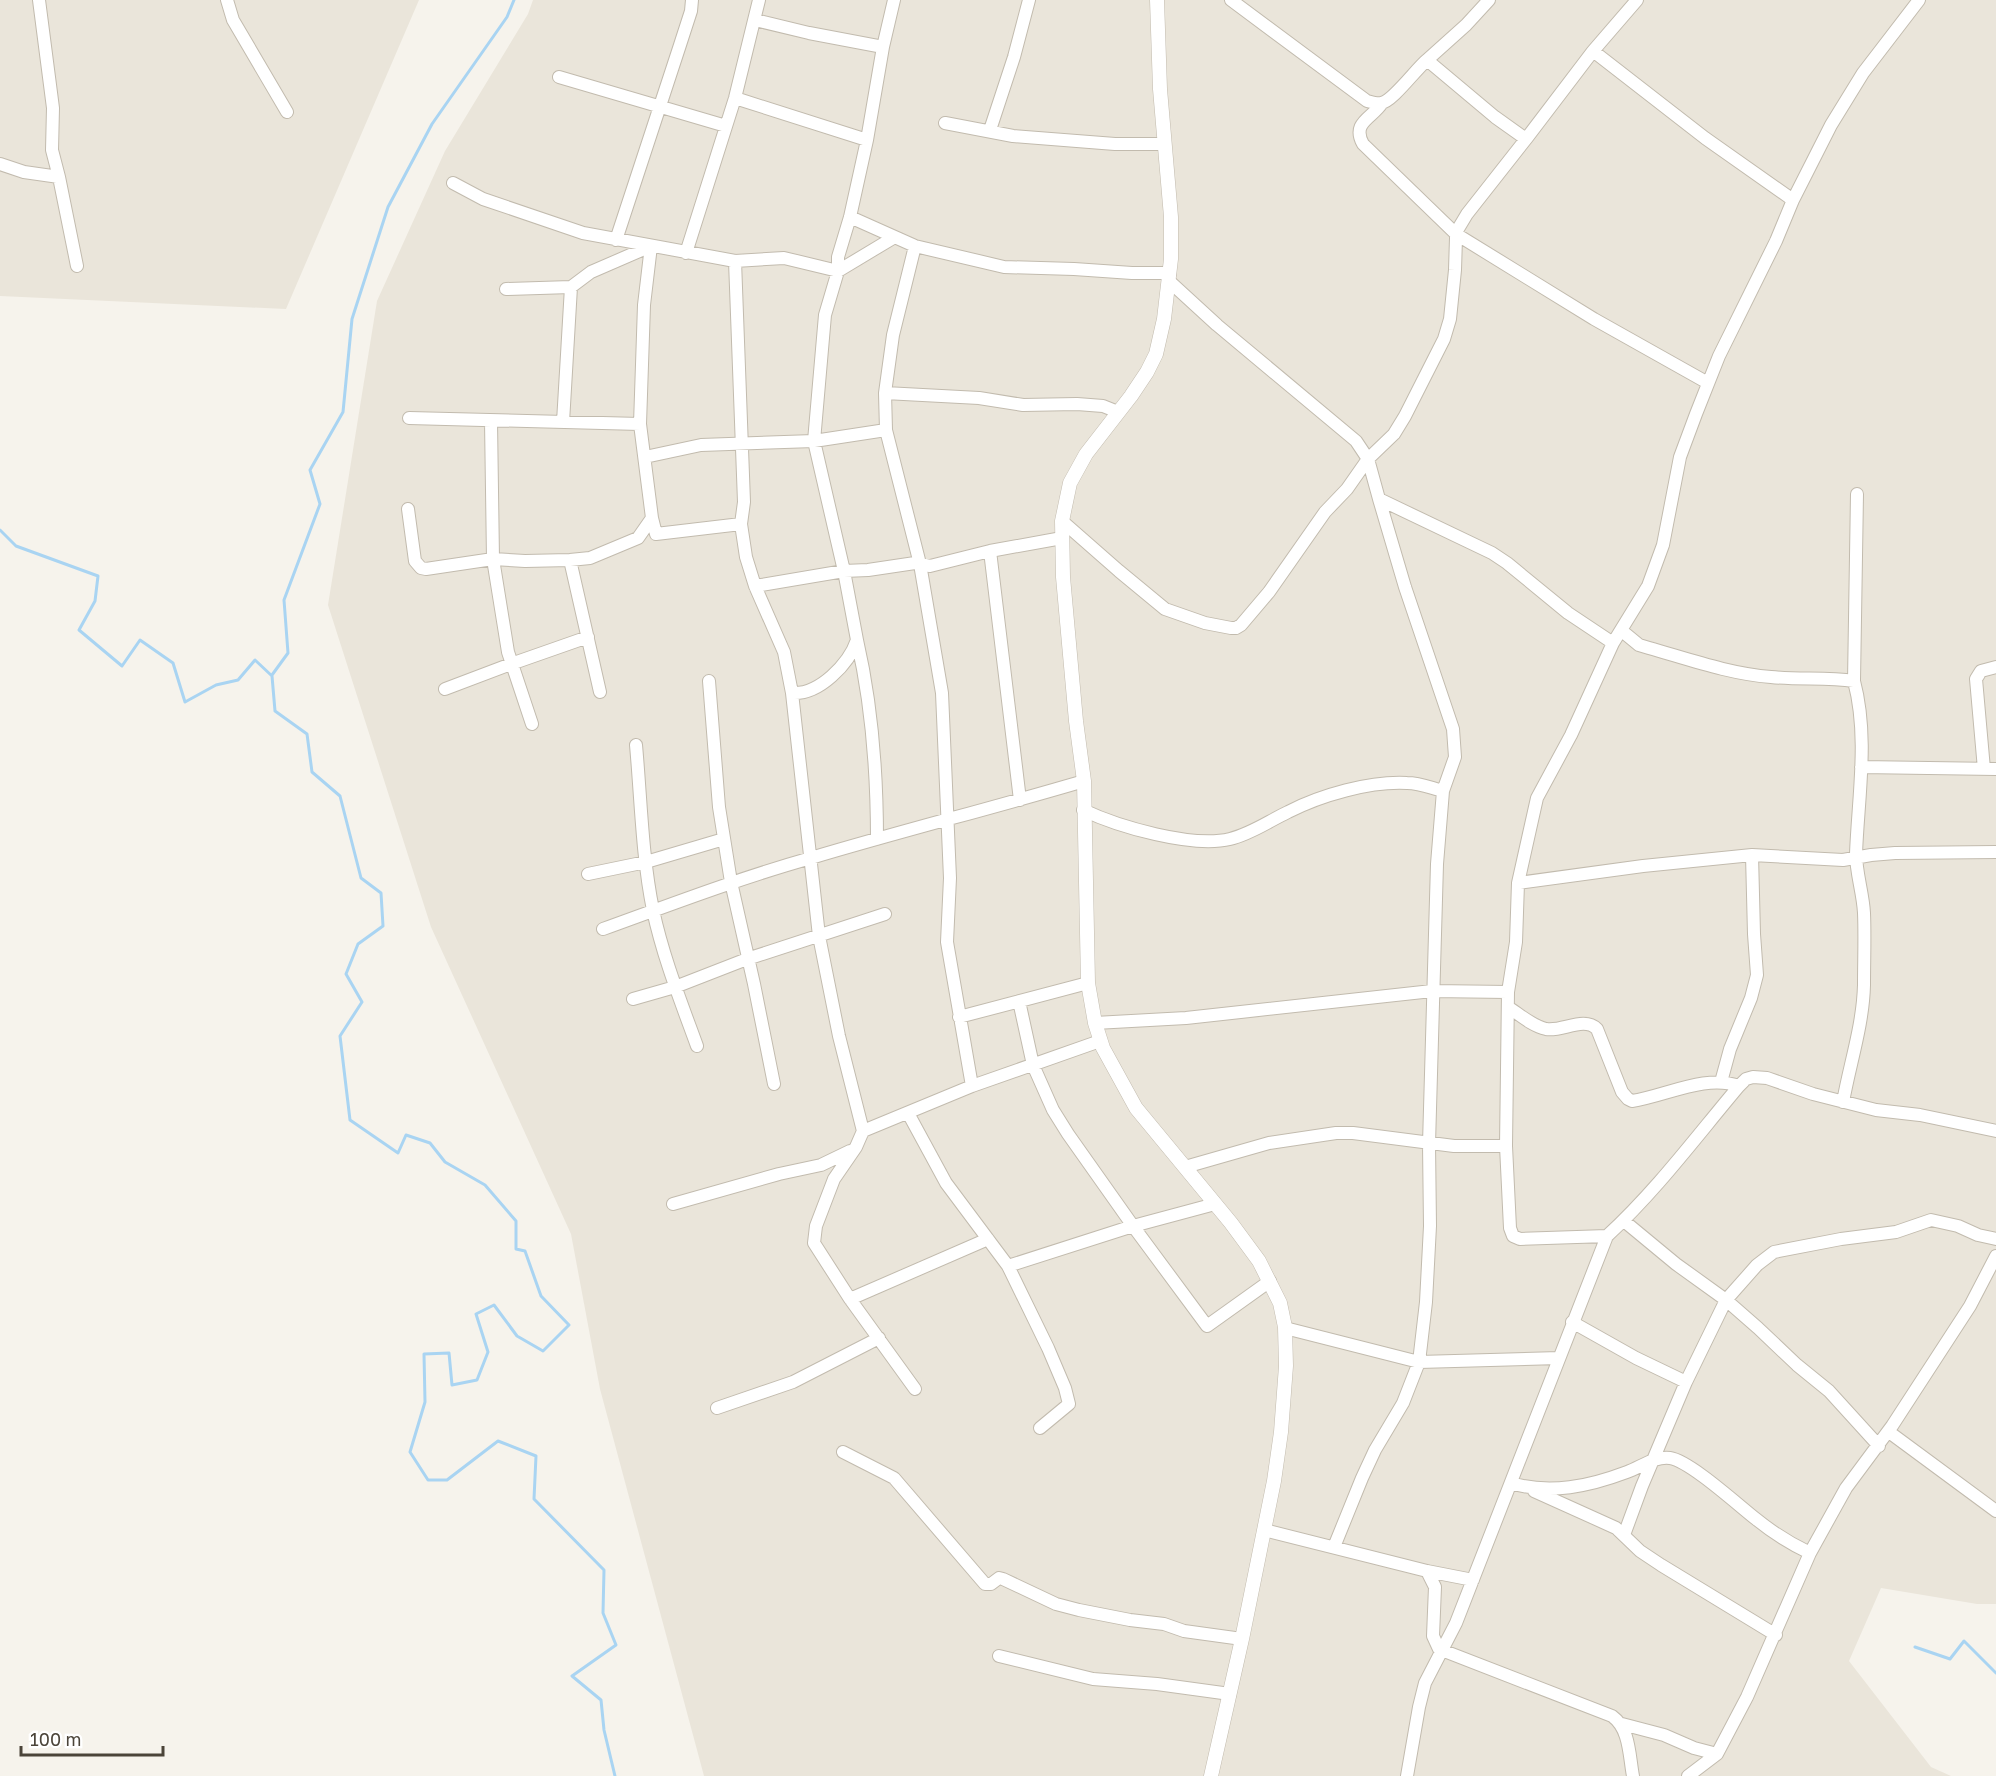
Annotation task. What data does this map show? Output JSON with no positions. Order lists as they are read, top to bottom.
{
  "scale_bar": "100 m"
}
